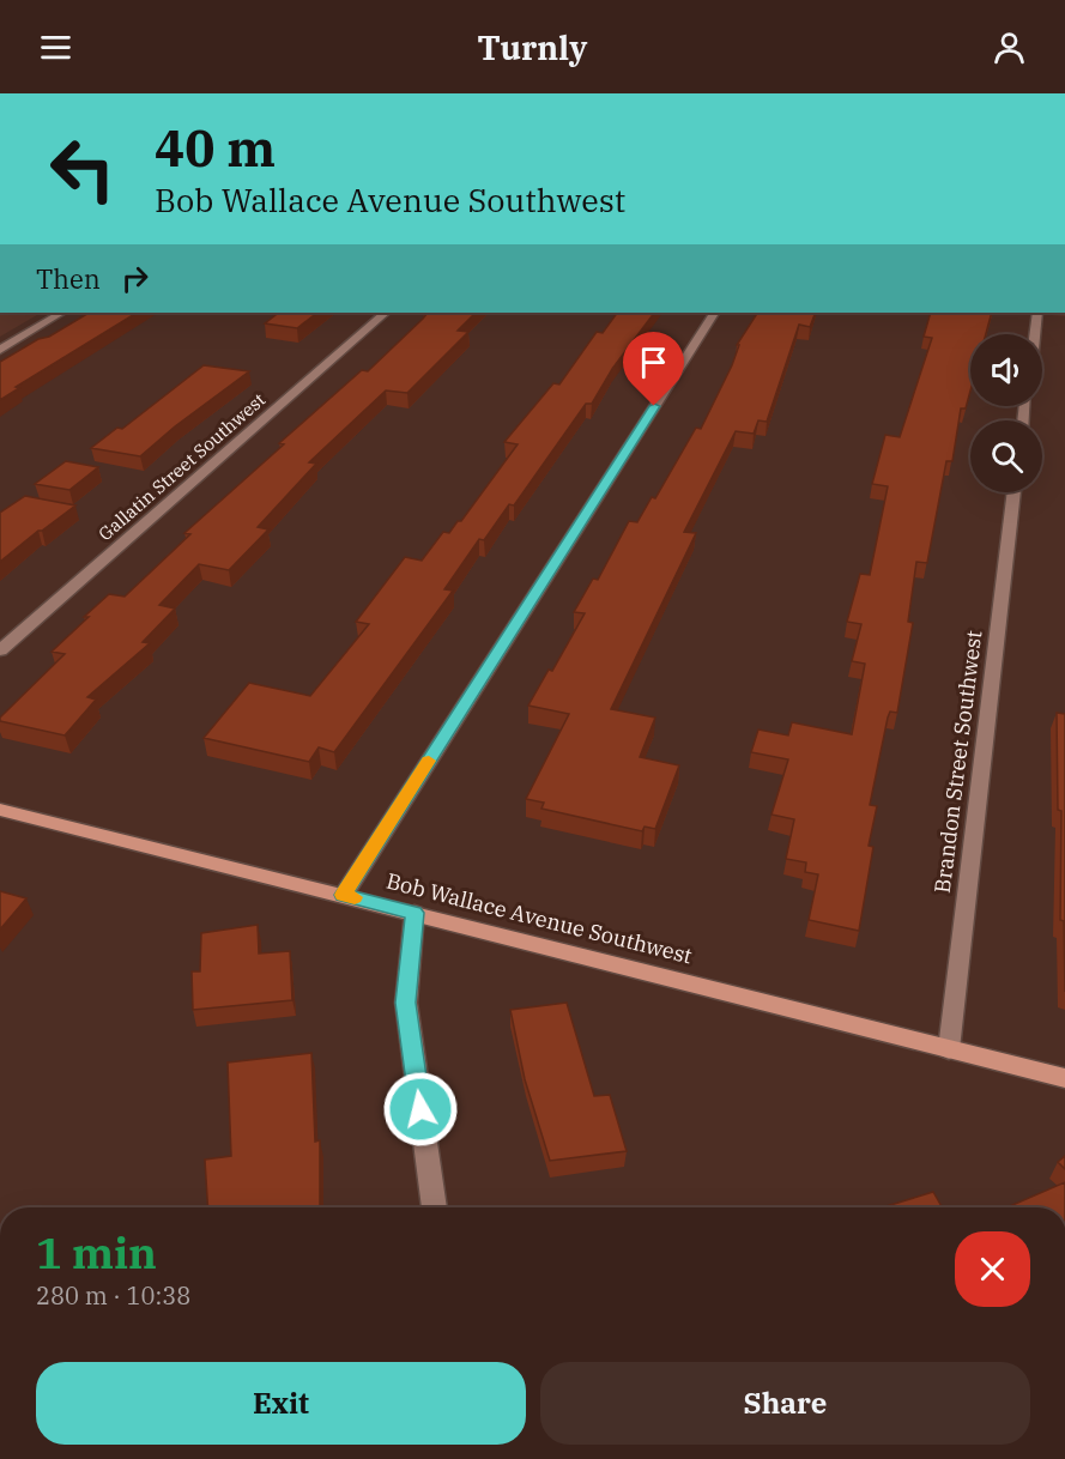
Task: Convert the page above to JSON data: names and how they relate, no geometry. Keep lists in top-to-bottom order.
{
  "streets": {
    "main road": ["Bob Wallace Avenue Southwest"],
    "street": ["Gallatin Street Southwest", "Brandon Street Southwest"]
  },
  "crossings": [
    ["Brandon Street Southwest", "Bob Wallace Avenue Southwest"]
  ],
  "page": {
    "header": "Turnly",
    "turn": ["40 m", "Bob Wallace Avenue Southwest"],
    "then": "Then",
    "heading": ["1 min", "280 m · 10:38"],
    "buttons": ["Exit", "Share"]
  }
}
